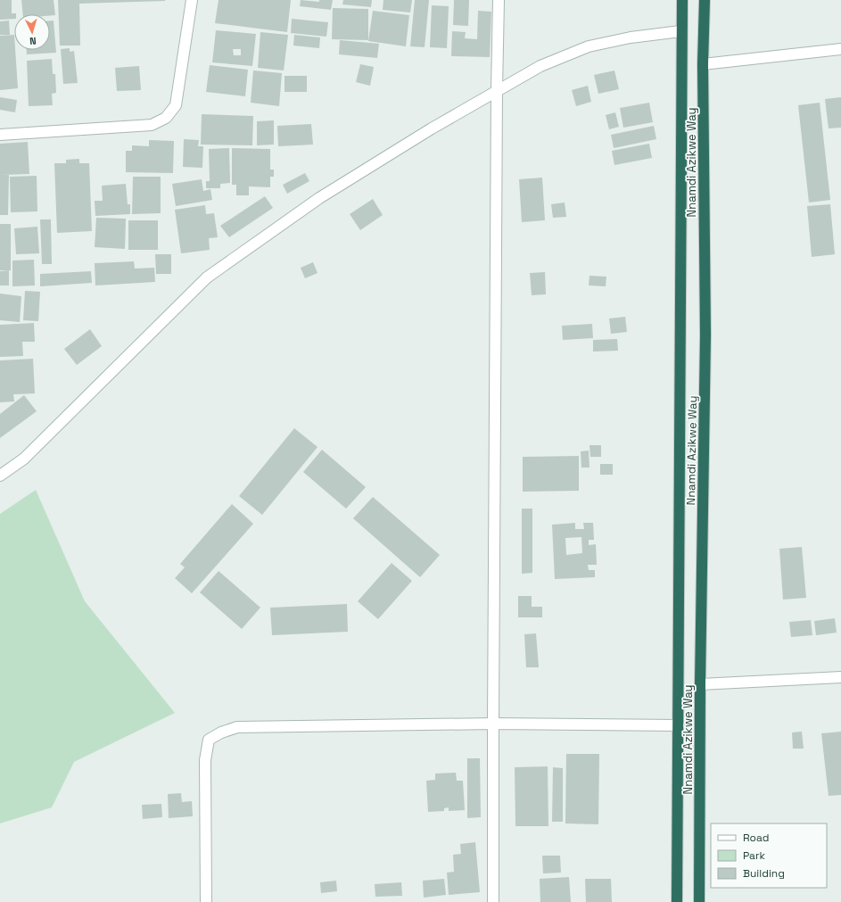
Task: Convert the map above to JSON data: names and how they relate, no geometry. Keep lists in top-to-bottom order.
{
  "streets": {
    "highway": ["Nnamdi Azikwe Way"]
  },
  "legend": ["Road", "Park", "Building"],
  "north": "bottom"
}
